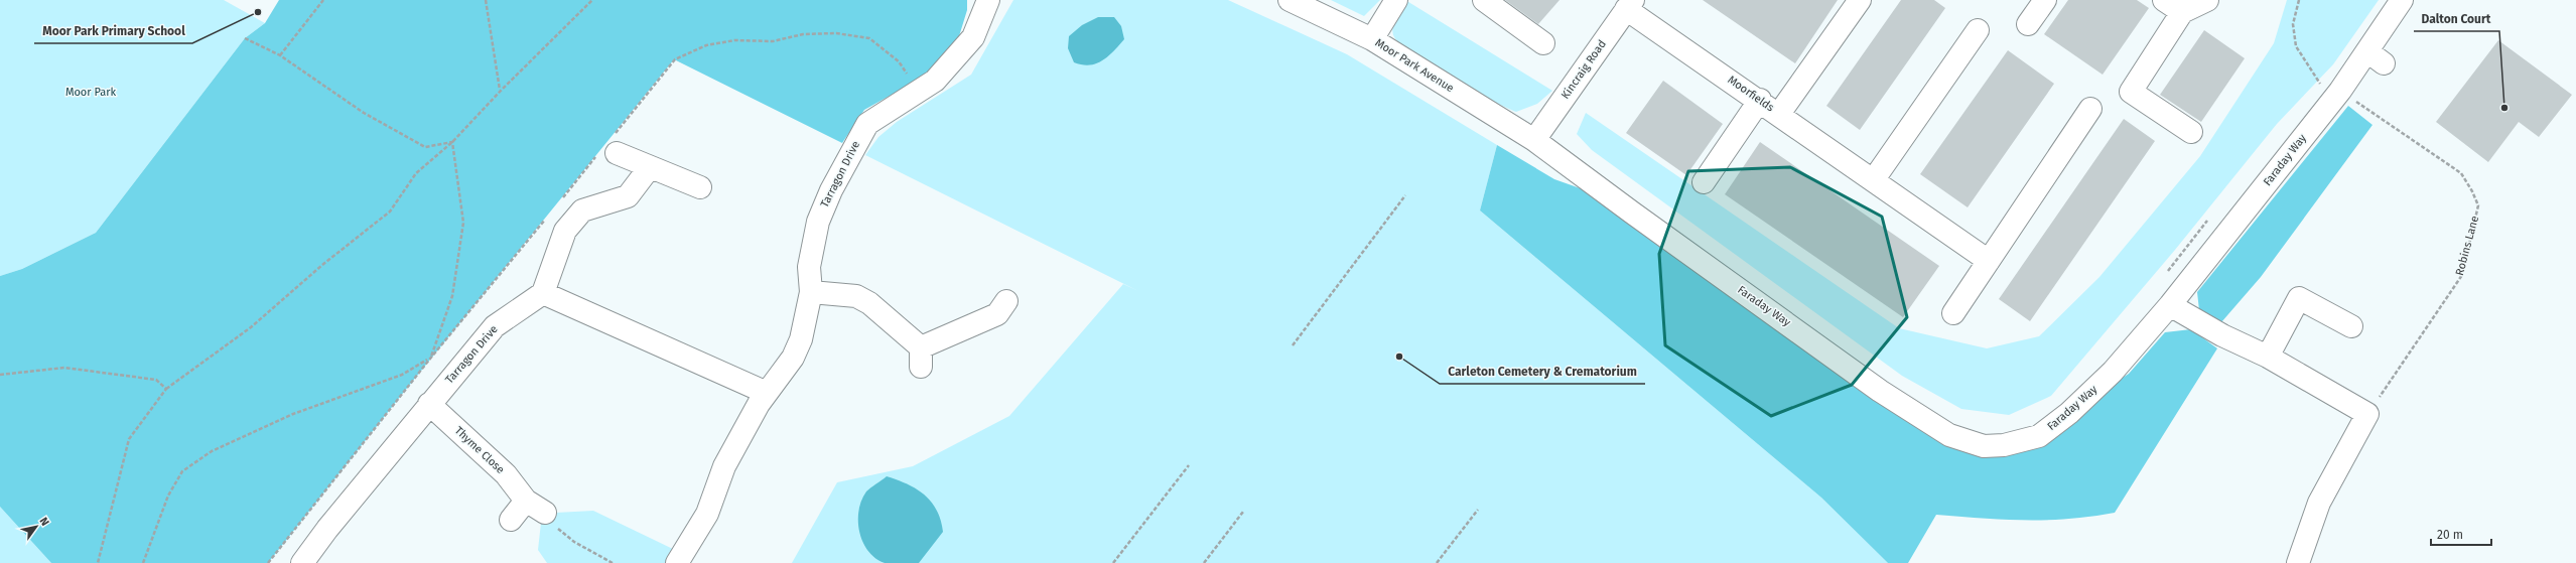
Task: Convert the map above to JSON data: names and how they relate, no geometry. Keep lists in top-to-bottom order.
{
  "streets": {
    "street": [
      "Moor Park Avenue",
      "Kincraig Road",
      "Moorfields",
      "Faraday Way",
      "Tarragon Drive",
      "Thyme Close"
    ],
    "path": ["Robins Lane"]
  },
  "crossings": [
    ["Moor Park Avenue", "Kincraig Road"],
    ["Moor Park Avenue", "Faraday Way"],
    ["Kincraig Road", "Moorfields"],
    ["Kincraig Road", "Faraday Way"],
    ["Faraday Way", "Robins Lane"],
    ["Tarragon Drive", "Thyme Close"]
  ],
  "parks": ["Moor Park"],
  "places": ["Moor Park Primary School", "Dalton Court", "Carleton Cemetery & Crematorium"],
  "scale_bar": "20 m",
  "north": "top right"
}
